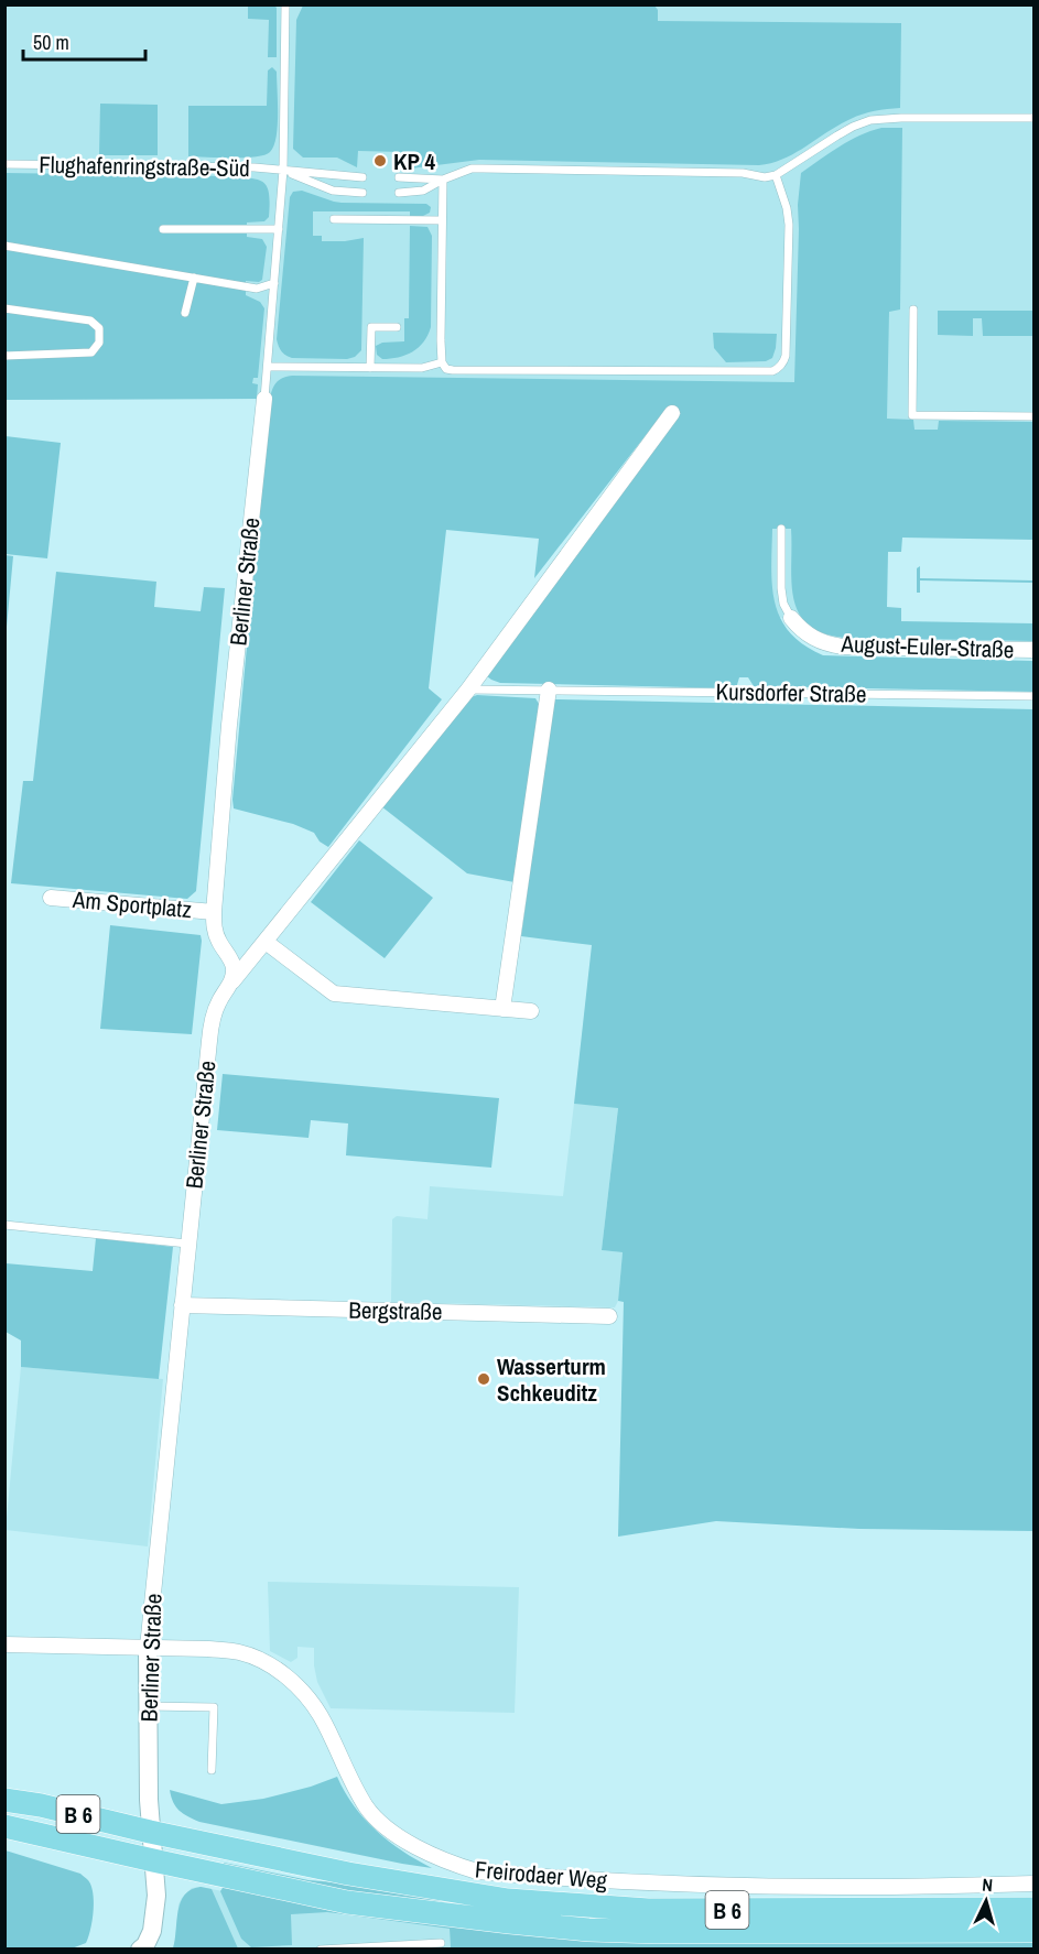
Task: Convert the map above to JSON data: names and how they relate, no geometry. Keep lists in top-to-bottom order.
{
  "streets": {
    "main road": ["B 6"],
    "street": [
      "Berliner Straße",
      "August-Euler-Straße",
      "Am Sportplatz",
      "Bergstraße",
      "Freirodaer Weg"
    ],
    "lane": ["Flughafenringstraße-Süd", "Kursdorfer Straße"]
  },
  "crossings": [
    ["Berliner Straße", "Am Sportplatz"],
    ["Berliner Straße", "Bergstraße"],
    ["Berliner Straße", "B 6"],
    ["Berliner Straße", "Freirodaer Weg"]
  ],
  "places": ["KP 4", "Wasserturm Schkeuditz"],
  "scale_bar": "50 m",
  "north": "top"
}
